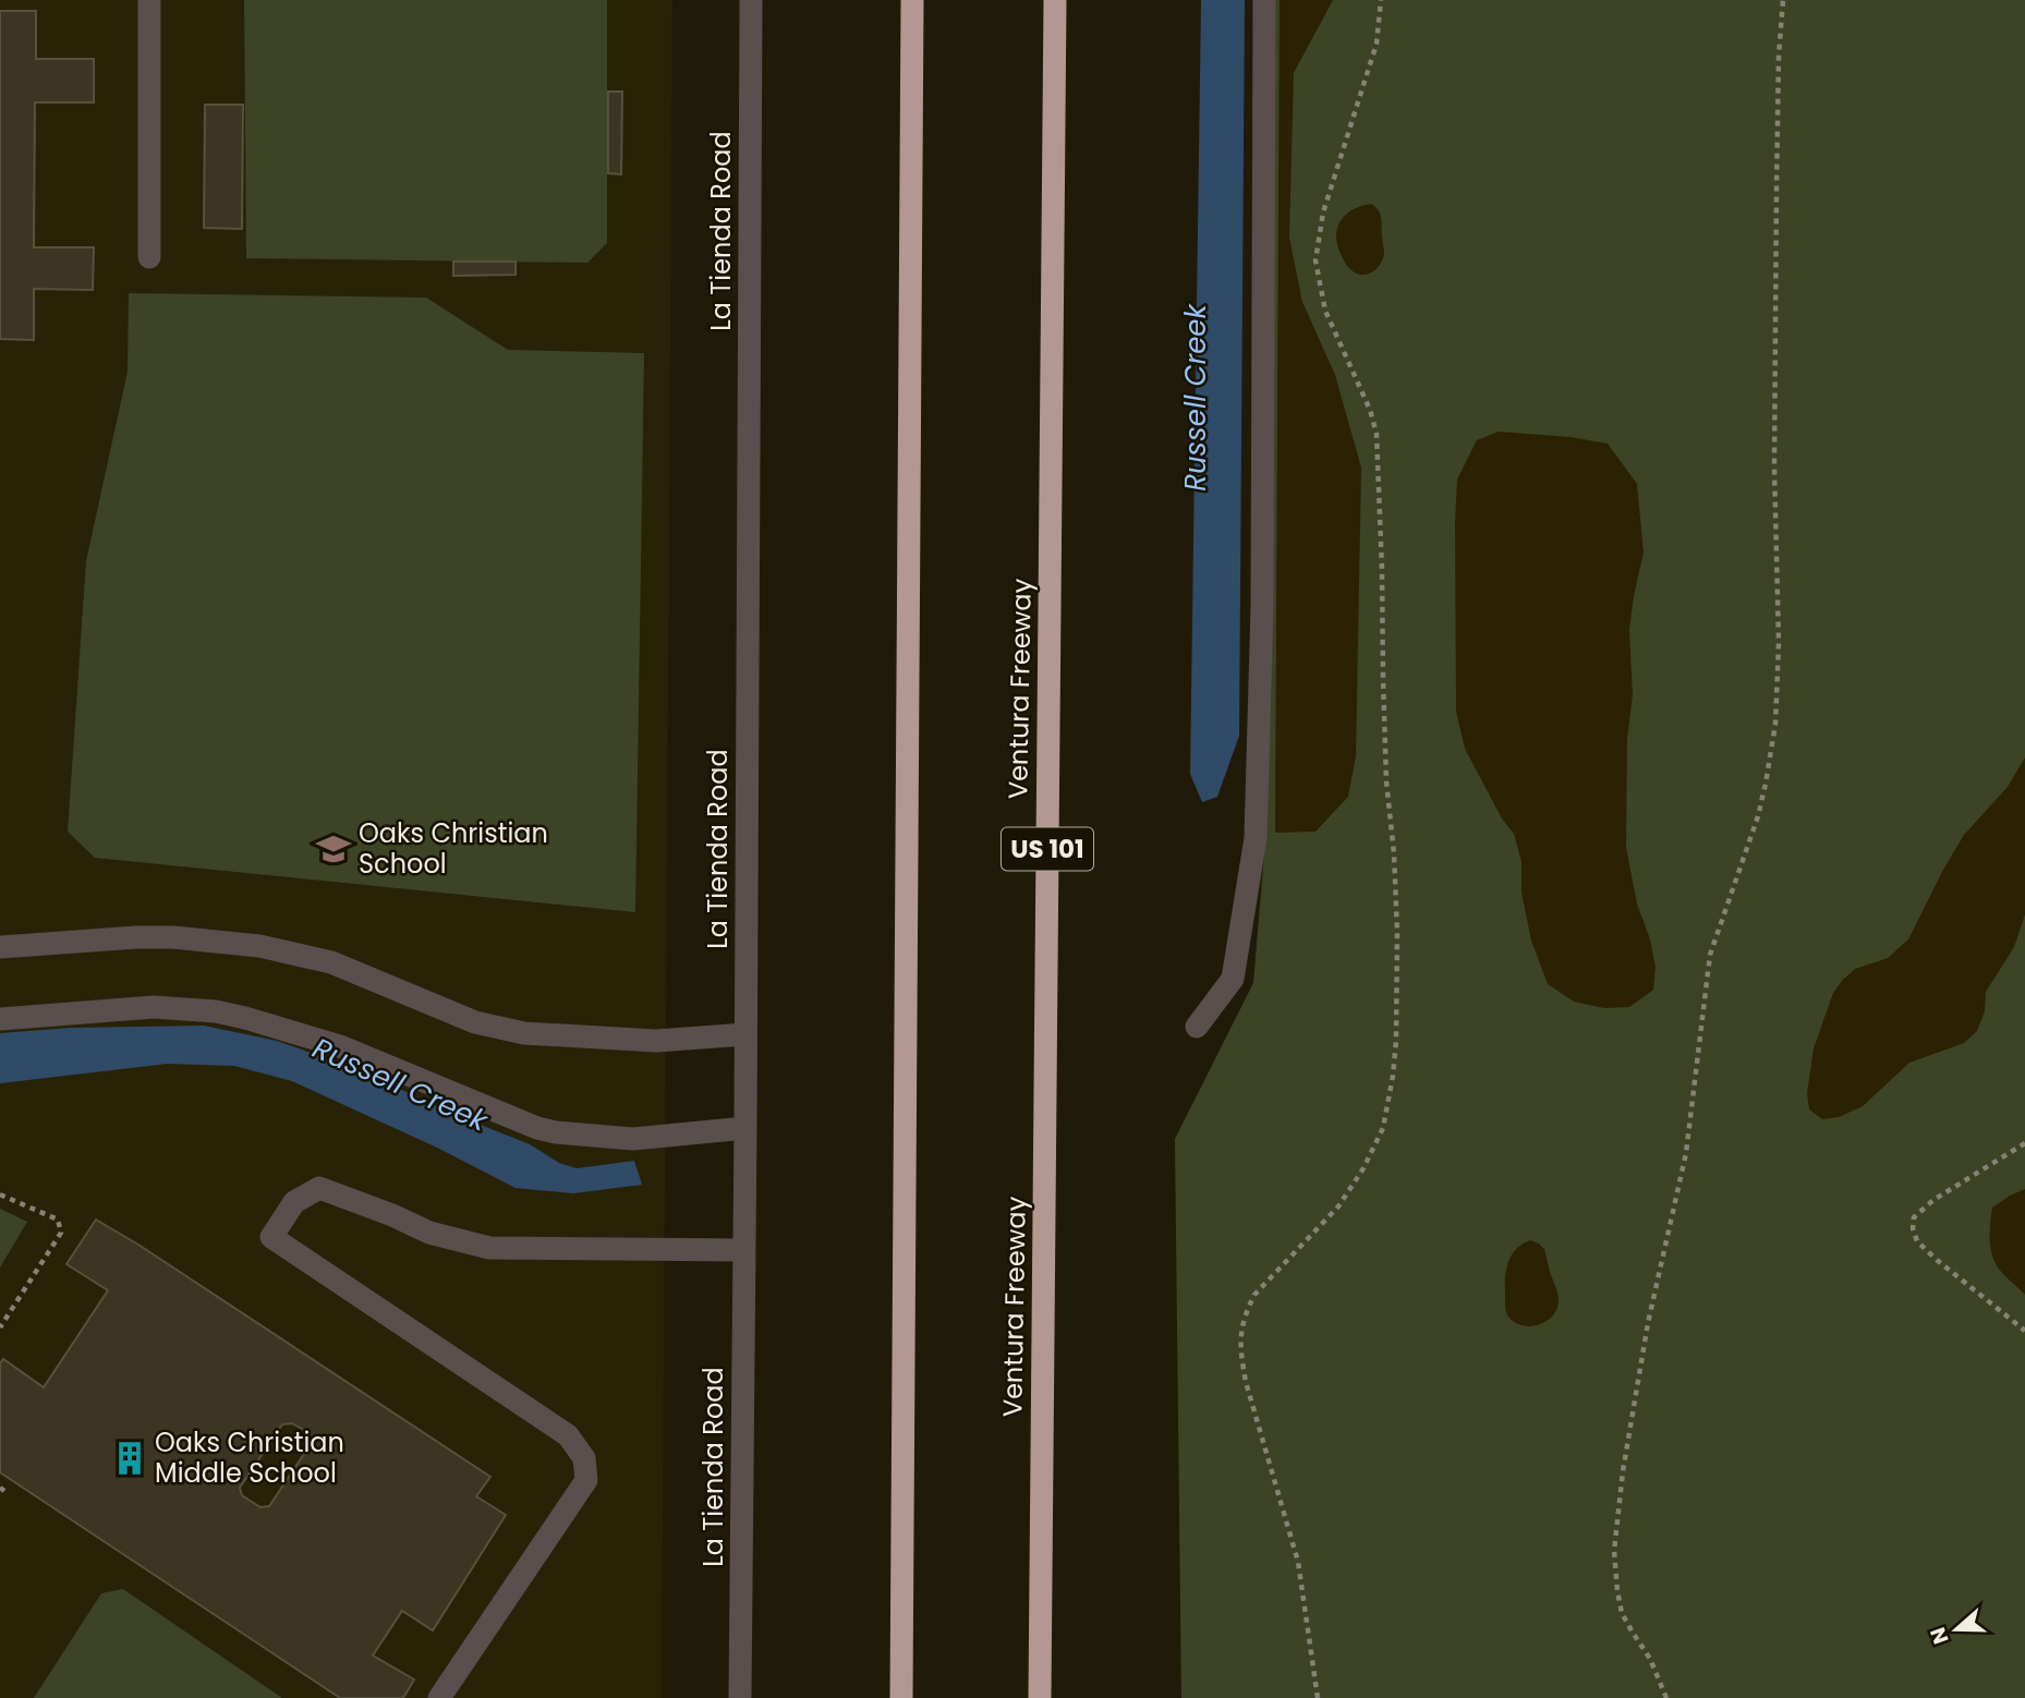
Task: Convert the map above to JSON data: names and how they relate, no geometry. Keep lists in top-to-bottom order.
{
  "streets": {
    "highway": ["Ventura Freeway", "US 101"],
    "street": ["La Tienda Road"]
  },
  "water": ["Russell Creek"],
  "places": {
    "school or university": ["Oaks Christian School"],
    "building": ["Oaks Christian Middle School"]
  },
  "north": "left"
}
